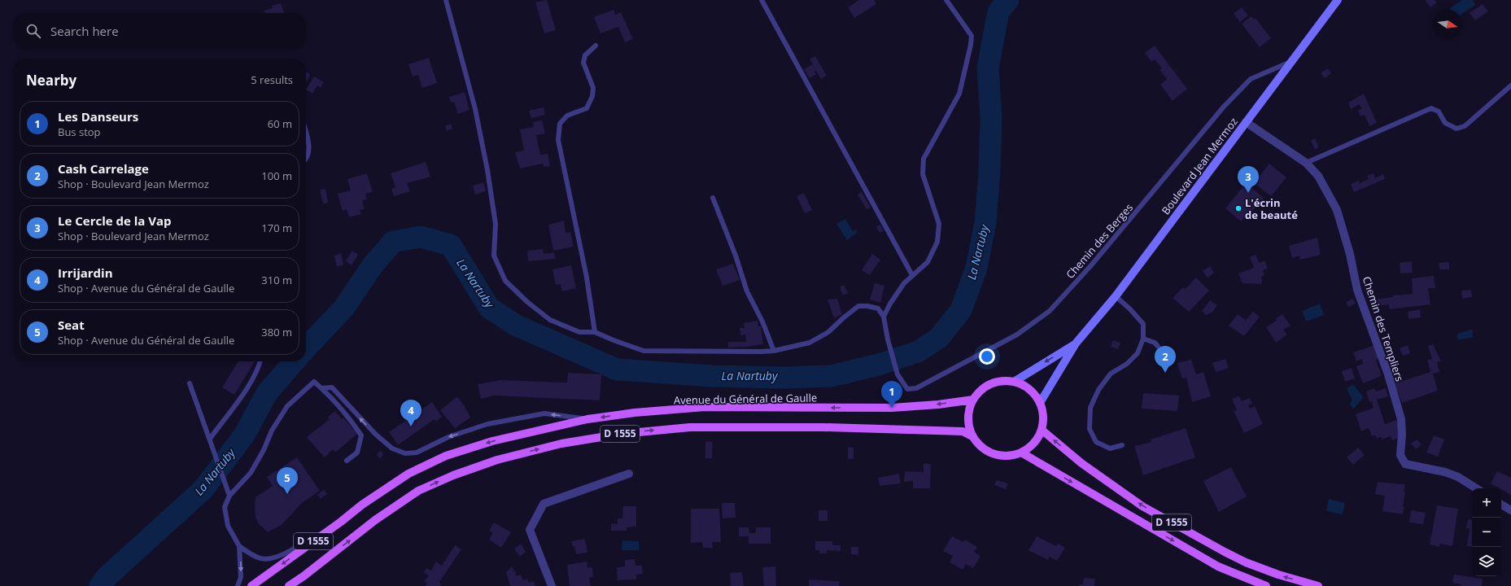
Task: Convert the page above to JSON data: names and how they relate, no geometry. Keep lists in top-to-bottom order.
{
  "streets": {
    "main road": ["Boulevard Jean Mermoz", "Avenue du Général de Gaulle", "D 1555"],
    "street": ["Chemin des Templiers"],
    "lane": ["Chemin des Berges"]
  },
  "crossings": [
    ["Boulevard Jean Mermoz", "Chemin des Berges"],
    ["Boulevard Jean Mermoz", "Chemin des Templiers"],
    ["Boulevard Jean Mermoz", "Avenue du Général de Gaulle"],
    ["Boulevard Jean Mermoz", "D 1555"],
    ["Avenue du Général de Gaulle", "D 1555"]
  ],
  "water": ["La Nartuby"],
  "places": ["L'écrin de beauté"],
  "north": "right",
  "page": {
    "search": "Search here",
    "heading": ["Nearby", "5 results"],
    "list": [
      {
        "mark": "1",
        "name": "Les Danseurs",
        "note": "Bus stop",
        "value": "60 m"
      },
      {
        "mark": "2",
        "name": "Cash Carrelage",
        "note": "Shop · Boulevard Jean Mermoz",
        "value": "100 m"
      },
      {
        "mark": "3",
        "name": "Le Cercle de la Vap",
        "note": "Shop · Boulevard Jean Mermoz",
        "value": "170 m"
      },
      {
        "mark": "4",
        "name": "Irrijardin",
        "note": "Shop · Avenue du Général de Gaulle",
        "value": "310 m"
      },
      {
        "mark": "5",
        "name": "Seat",
        "note": "Shop · Avenue du Général de Gaulle",
        "value": "380 m"
      }
    ],
    "pins": [
      "3",
      "2",
      "1",
      "4",
      "5"
    ],
    "map_buttons": ["+", "−"]
  }
}
